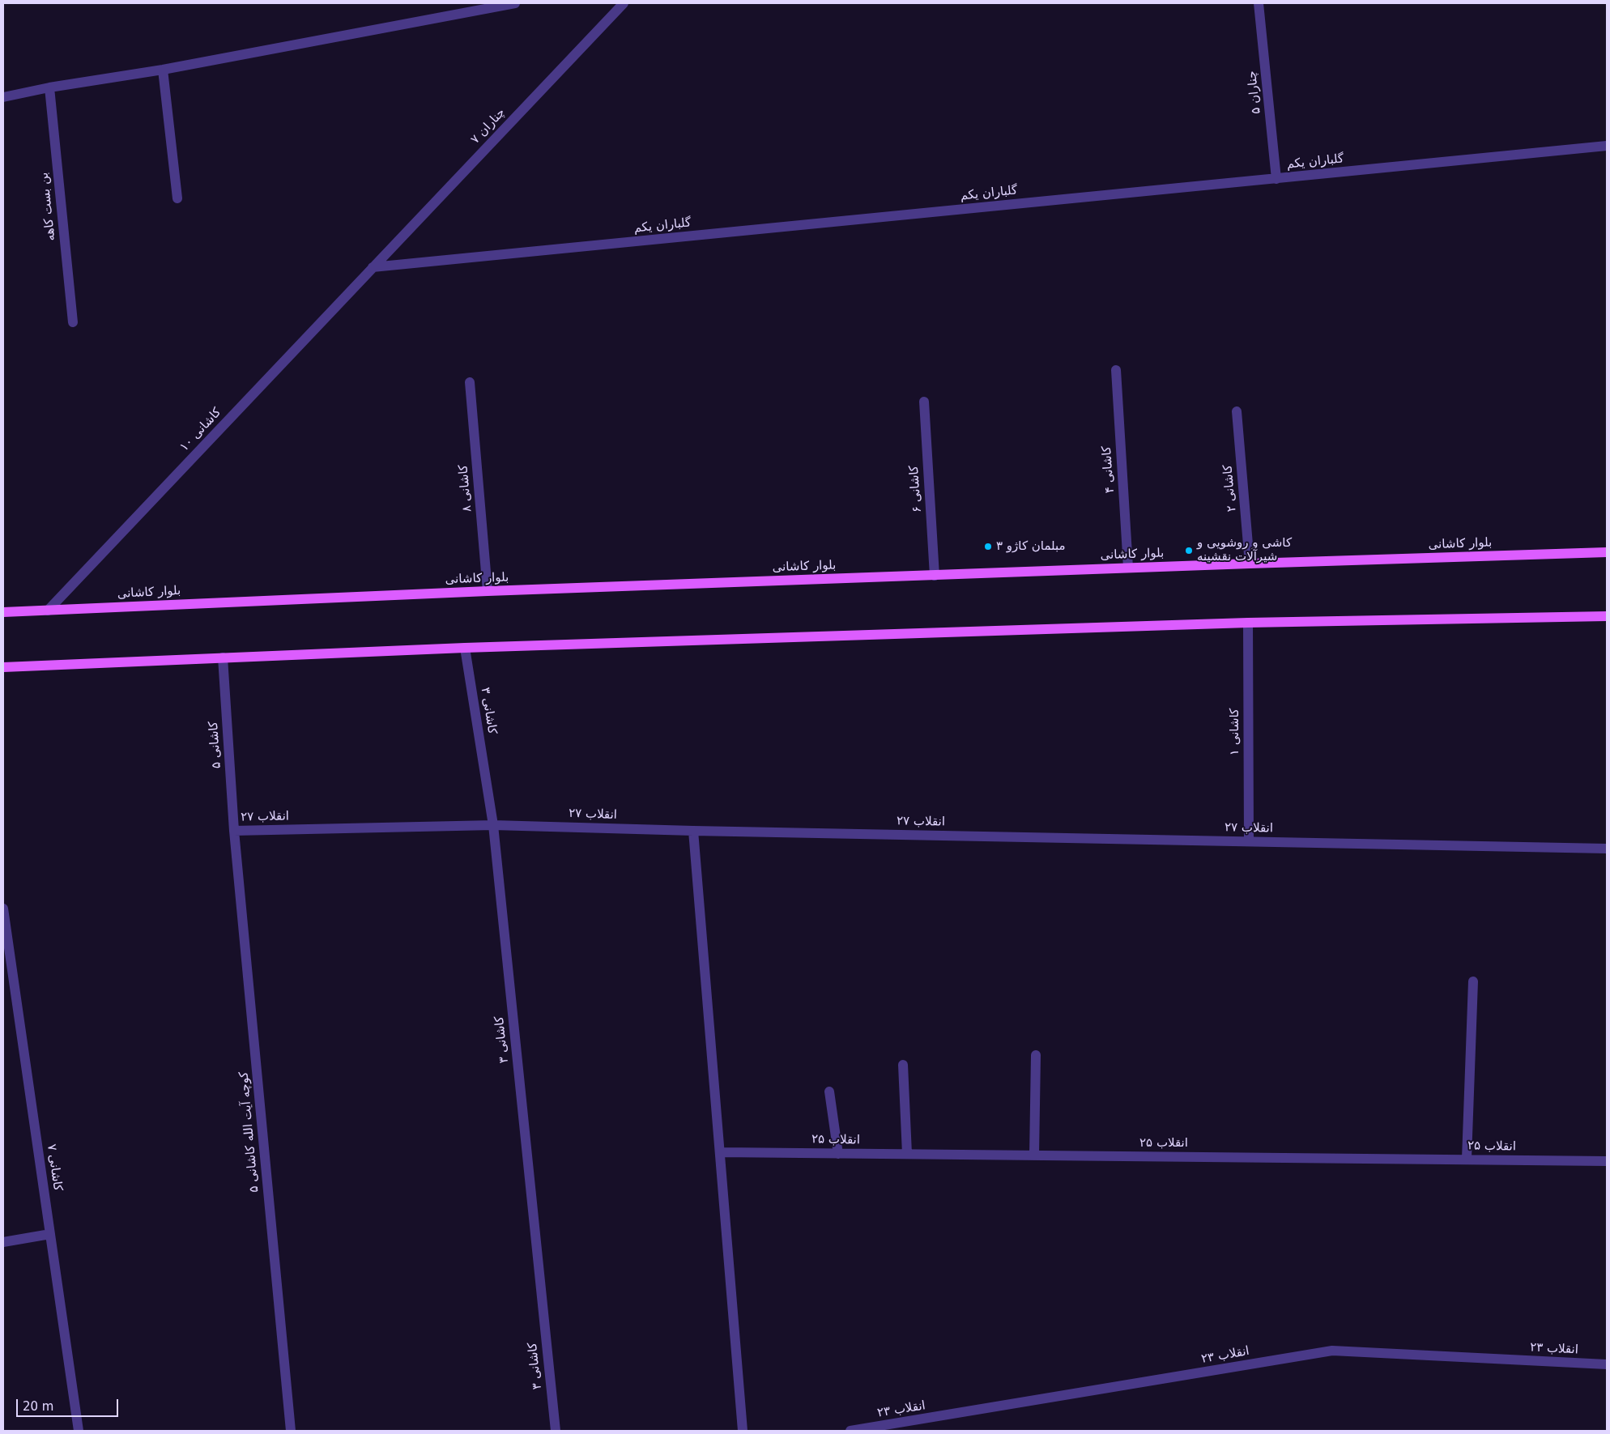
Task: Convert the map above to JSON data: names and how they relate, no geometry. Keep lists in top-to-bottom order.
{
  "streets": {
    "main road": ["بلوار کاشانی"],
    "street": [
      "۵ چناران",
      "چناران ۷",
      "گلباران یکم",
      "بن بست کاهه",
      "۱۰ کاشانی",
      "۴ کاشانی",
      "۸ کاشانی",
      "۲ کاشانی",
      "۶ کاشانی",
      "۳ کاشانی",
      "۱ کاشانی",
      "۵ کاشانی",
      "انقلاب ۲۷",
      "کوچه آیت الله کاشانی ۵",
      "انقلاب ۲۵",
      "۷ کاشانی",
      "انقلاب ۲۳"
    ]
  },
  "crossings": [
    ["۵ چناران", "گلباران یکم"],
    ["چناران ۷", "گلباران یکم"],
    ["چناران ۷", "۱۰ کاشانی"],
    ["گلباران یکم", "۱۰ کاشانی"],
    ["۱۰ کاشانی", "بلوار کاشانی"],
    ["۴ کاشانی", "بلوار کاشانی"],
    ["۸ کاشانی", "بلوار کاشانی"],
    ["۲ کاشانی", "بلوار کاشانی"],
    ["۶ کاشانی", "بلوار کاشانی"],
    ["۳ کاشانی", "انقلاب ۲۷"],
    ["۱ کاشانی", "انقلاب ۲۷"],
    ["۵ کاشانی", "انقلاب ۲۷"],
    ["۵ کاشانی", "کوچه آیت الله کاشانی ۵"],
    ["انقلاب ۲۷", "کوچه آیت الله کاشانی ۵"]
  ],
  "places": ["مبلمان کاژو ۳", "کاشی و روشویی و شیرآلات نقشینه"],
  "scale_bar": "20 m"
}
